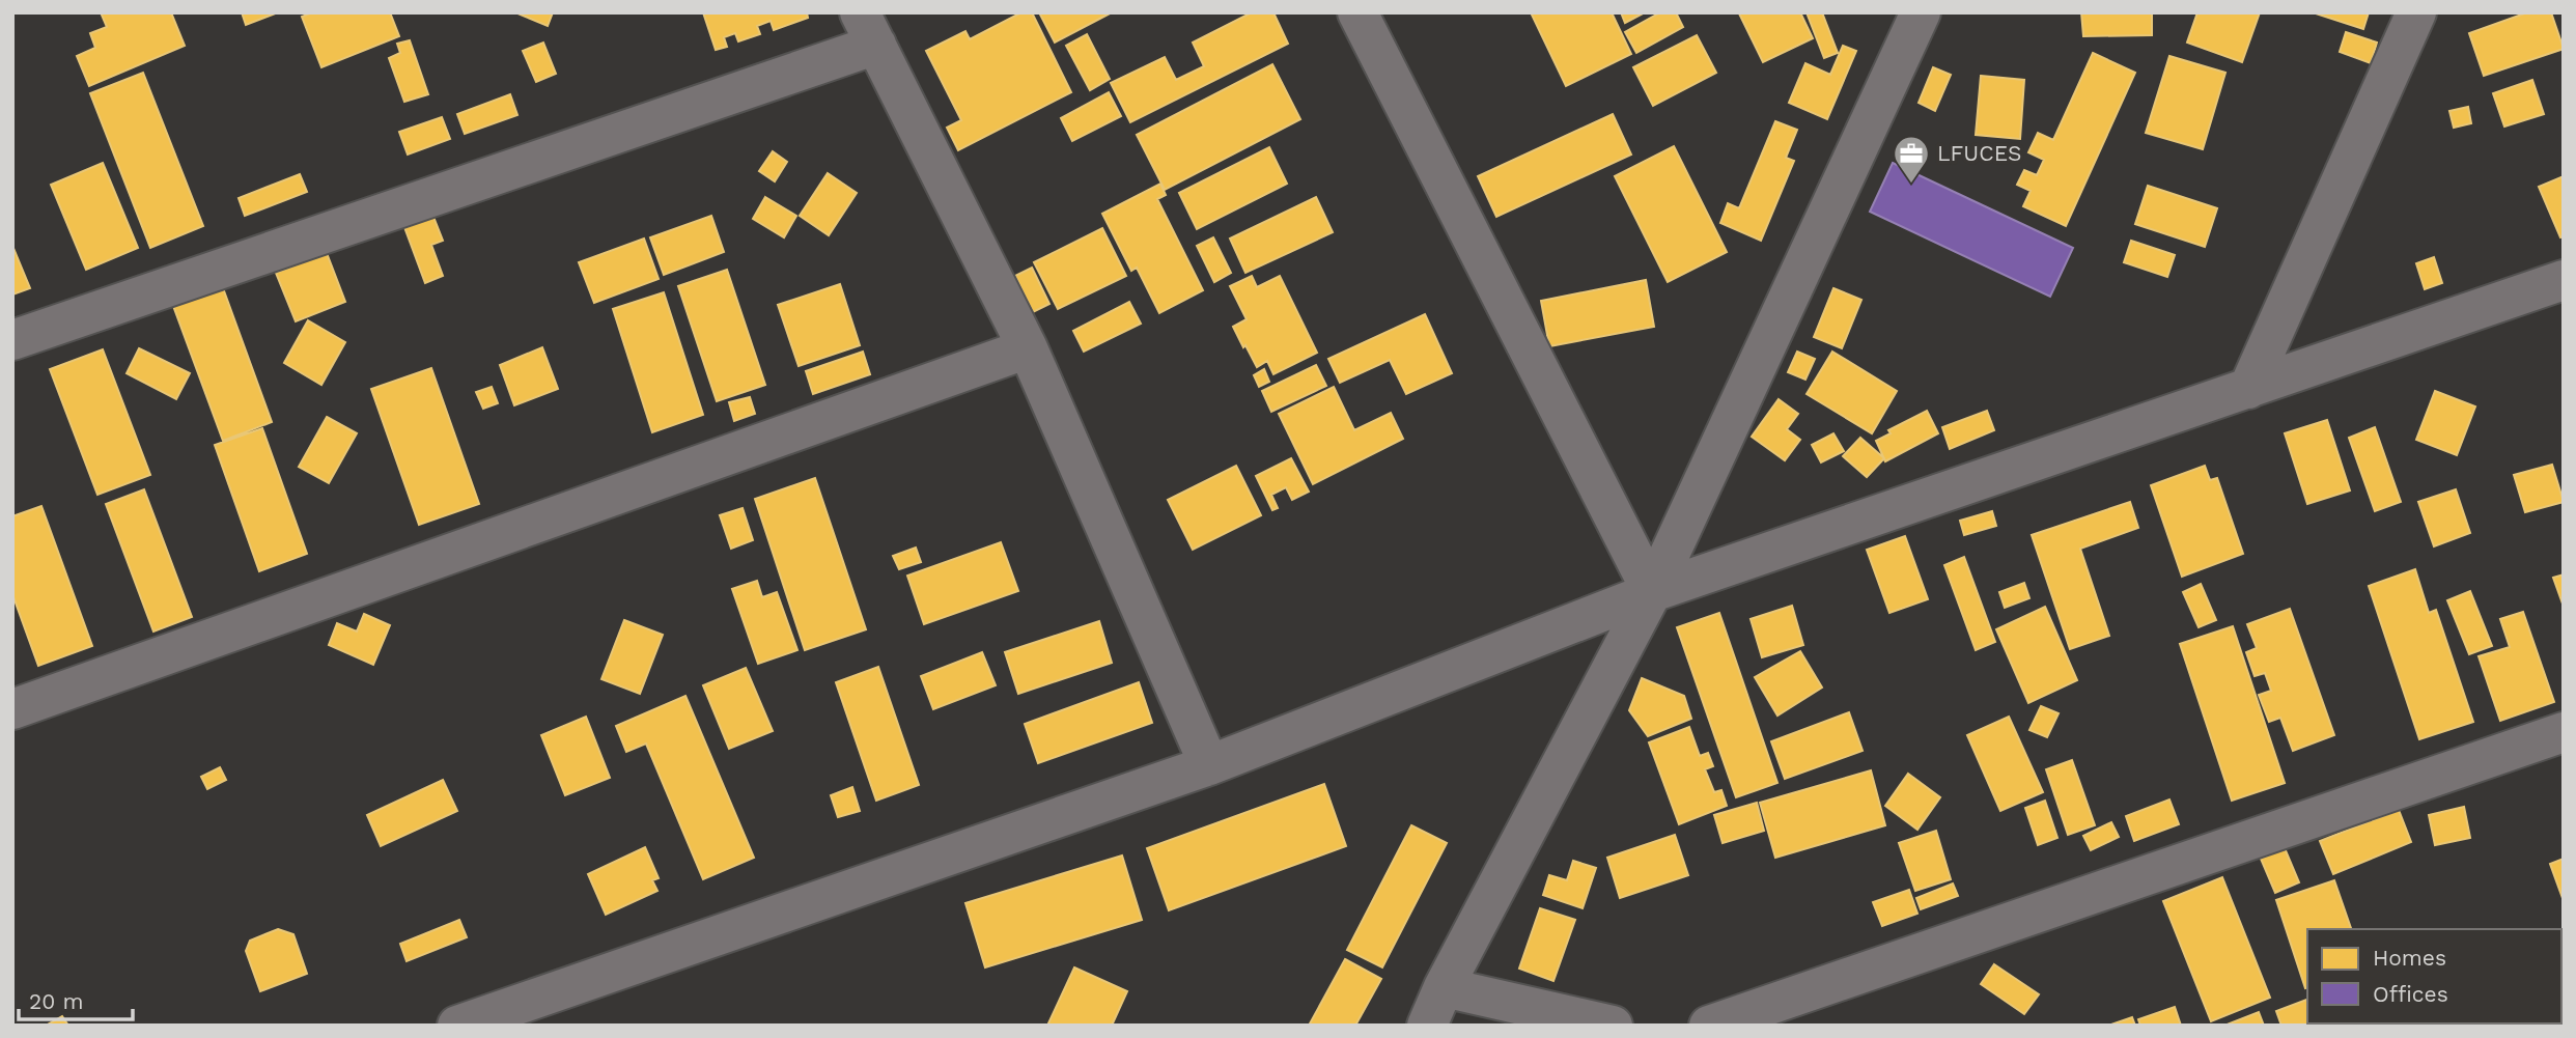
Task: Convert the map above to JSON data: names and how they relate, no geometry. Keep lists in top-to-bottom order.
{
  "places": {
    "office": ["LFUCES"]
  },
  "legend": ["Homes", "Offices"],
  "scale_bar": "20 m"
}
